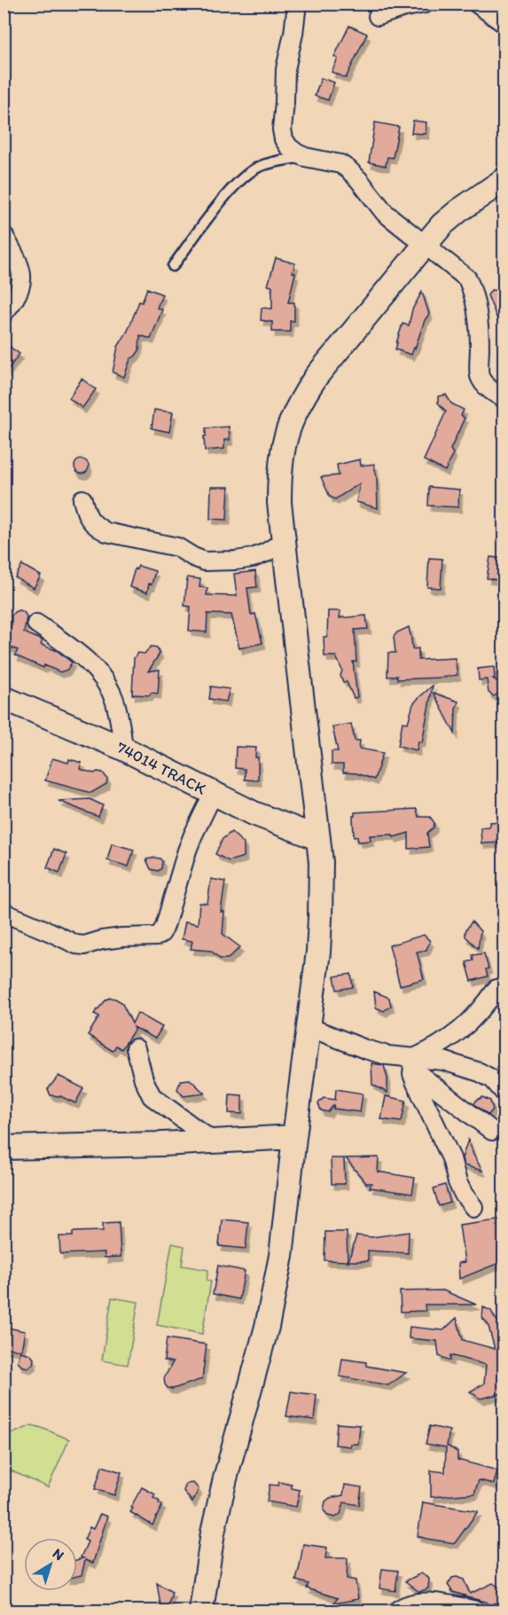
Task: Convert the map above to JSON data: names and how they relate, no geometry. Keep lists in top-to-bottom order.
{
  "streets": {
    "street": ["74014 TRACK"]
  },
  "north": "top right"
}
